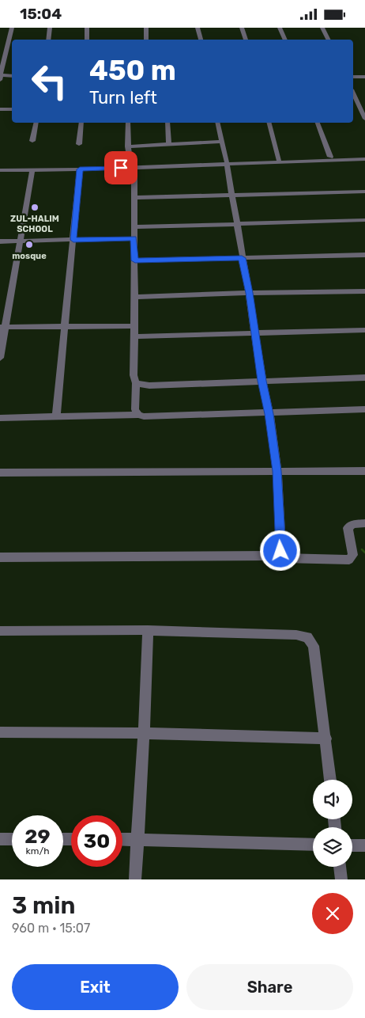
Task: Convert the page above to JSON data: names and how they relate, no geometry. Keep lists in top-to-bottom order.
{
  "places": ["ZUL-HALIM SCHOOL", "mosque"],
  "page": {
    "status": "15:04",
    "turn": ["450 m", "Turn left"],
    "speed": "29 km/h",
    "limit": "30",
    "heading": ["3 min", "960 m · 15:07"],
    "buttons": ["Exit", "Share"]
  }
}
